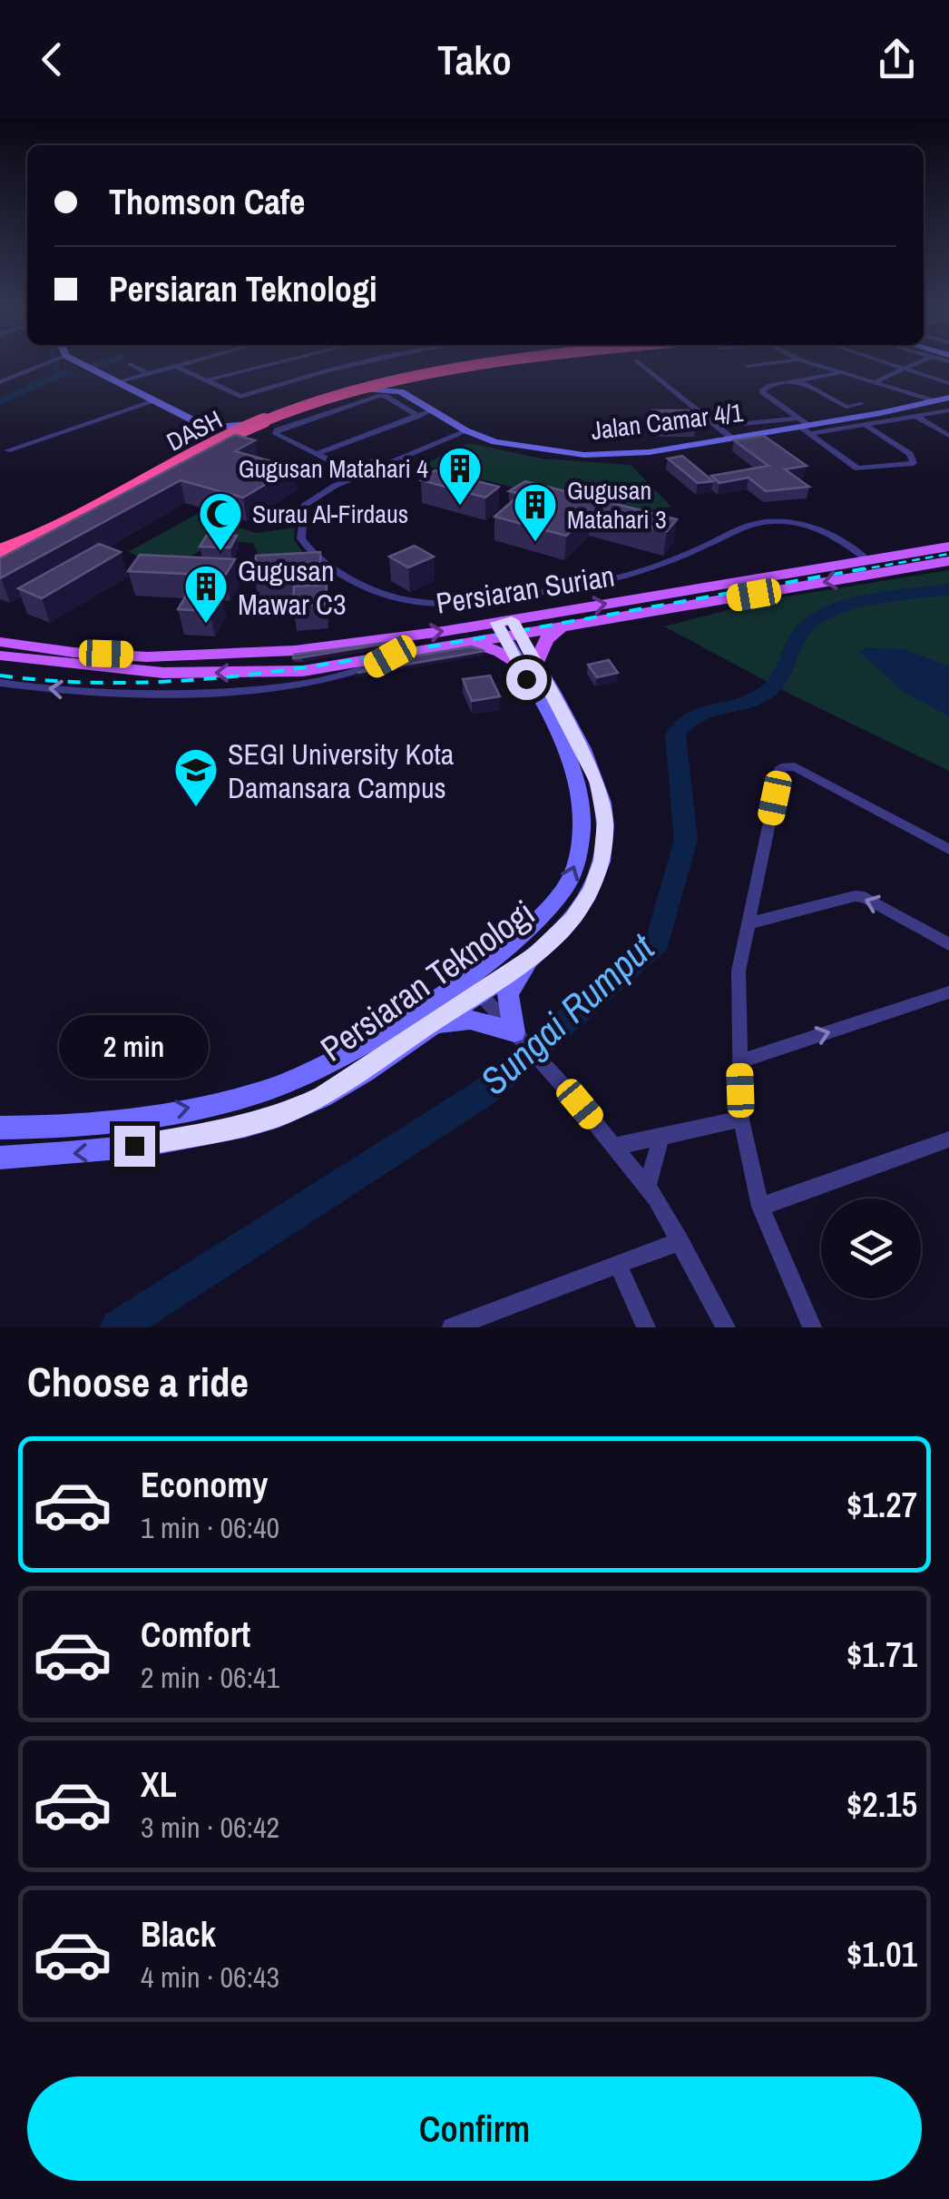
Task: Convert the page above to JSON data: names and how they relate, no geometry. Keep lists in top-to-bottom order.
{
  "streets": {
    "highway": ["DASH"],
    "main road": ["Persiaran Surian"],
    "street": ["Jalan Camar 4/1", "Persiaran Teknologi"]
  },
  "crossings": [
    ["Persiaran Surian", "Persiaran Teknologi"]
  ],
  "water": ["Sungai Rumput"],
  "places": {
    "building": ["Gugusan Matahari 4", "Gugusan Matahari 3", "Gugusan Mawar C3"],
    "mosque": ["Surau Al-Firdaus"],
    "school or university": ["SEGI University Kota Damansara Campus"]
  },
  "page": {
    "header": "Tako",
    "banner": ["Thomson Cafe", "Persiaran Teknologi"],
    "bubble": "2 min",
    "heading": "Choose a ride",
    "list": [
      {
        "name": "Economy",
        "note": "1 min · 06:40",
        "value": "$1.27"
      },
      {
        "name": "Comfort",
        "note": "2 min · 06:41",
        "value": "$1.71"
      },
      {
        "name": "XL",
        "note": "3 min · 06:42",
        "value": "$2.15"
      },
      {
        "name": "Black",
        "note": "4 min · 06:43",
        "value": "$1.01"
      }
    ],
    "buttons": "Confirm"
  }
}
